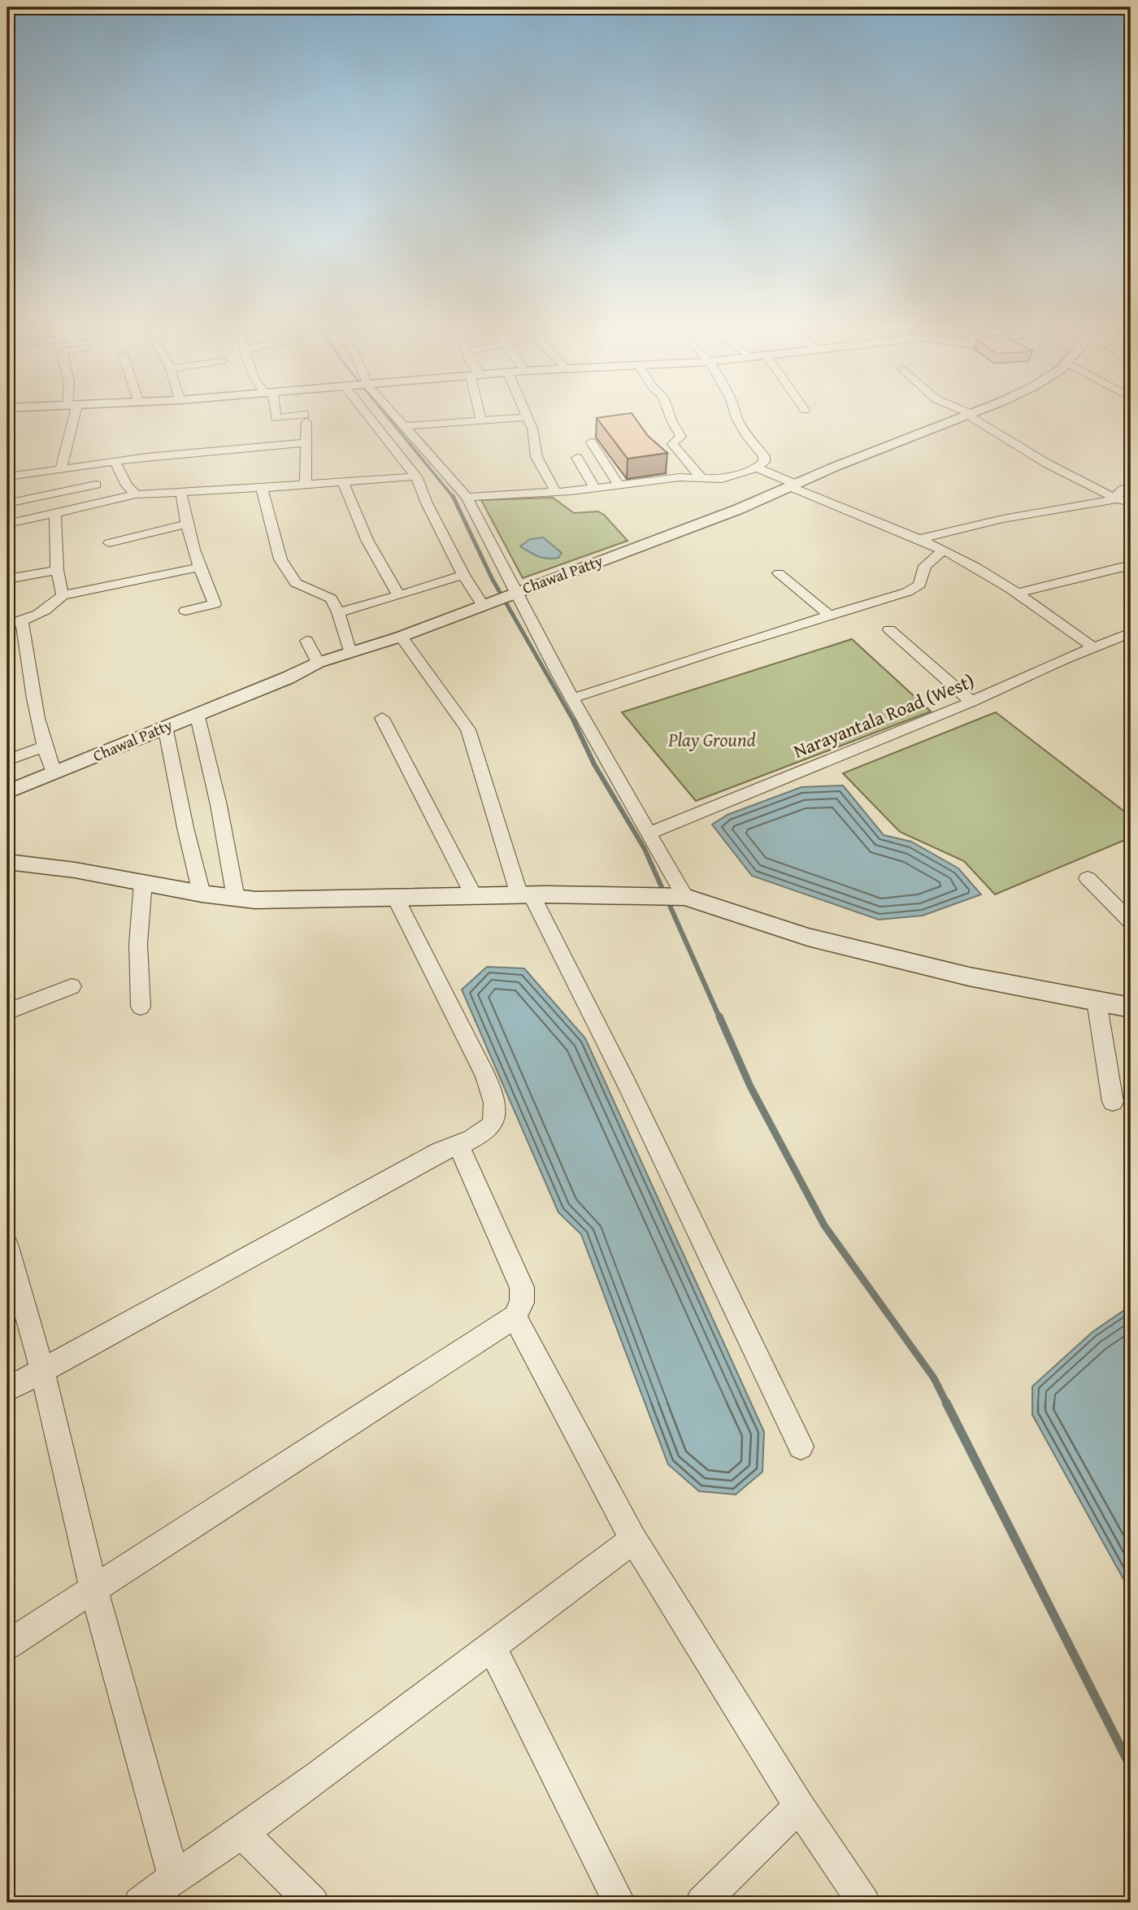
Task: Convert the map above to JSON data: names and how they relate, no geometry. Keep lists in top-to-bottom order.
{
  "streets": {
    "street": ["Chawal Patty", "Narayantala Road (West)"]
  },
  "parks": ["Play Ground"]
}
